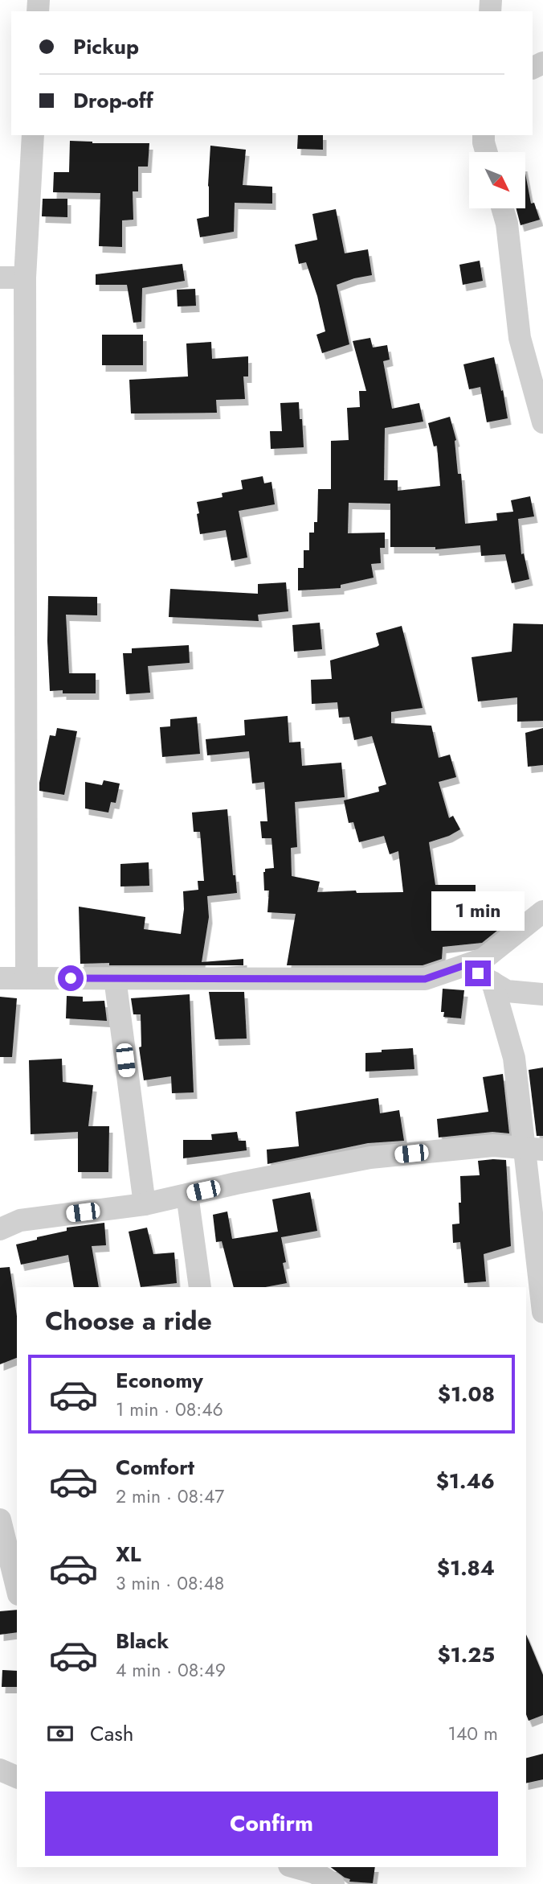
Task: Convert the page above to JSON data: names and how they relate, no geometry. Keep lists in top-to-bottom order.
{
  "north": "bottom right",
  "page": {
    "banner": ["Pickup", "Drop-off"],
    "bubble": "1 min",
    "heading": "Choose a ride",
    "list": [
      {
        "name": "Economy",
        "note": "1 min · 08:46",
        "value": "$1.08"
      },
      {
        "name": "Comfort",
        "note": "2 min · 08:47",
        "value": "$1.46"
      },
      {
        "name": "XL",
        "note": "3 min · 08:48",
        "value": "$1.84"
      },
      {
        "name": "Black",
        "note": "4 min · 08:49",
        "value": "$1.25"
      }
    ],
    "pay": ["Cash", "140 m"],
    "buttons": "Confirm"
  }
}
